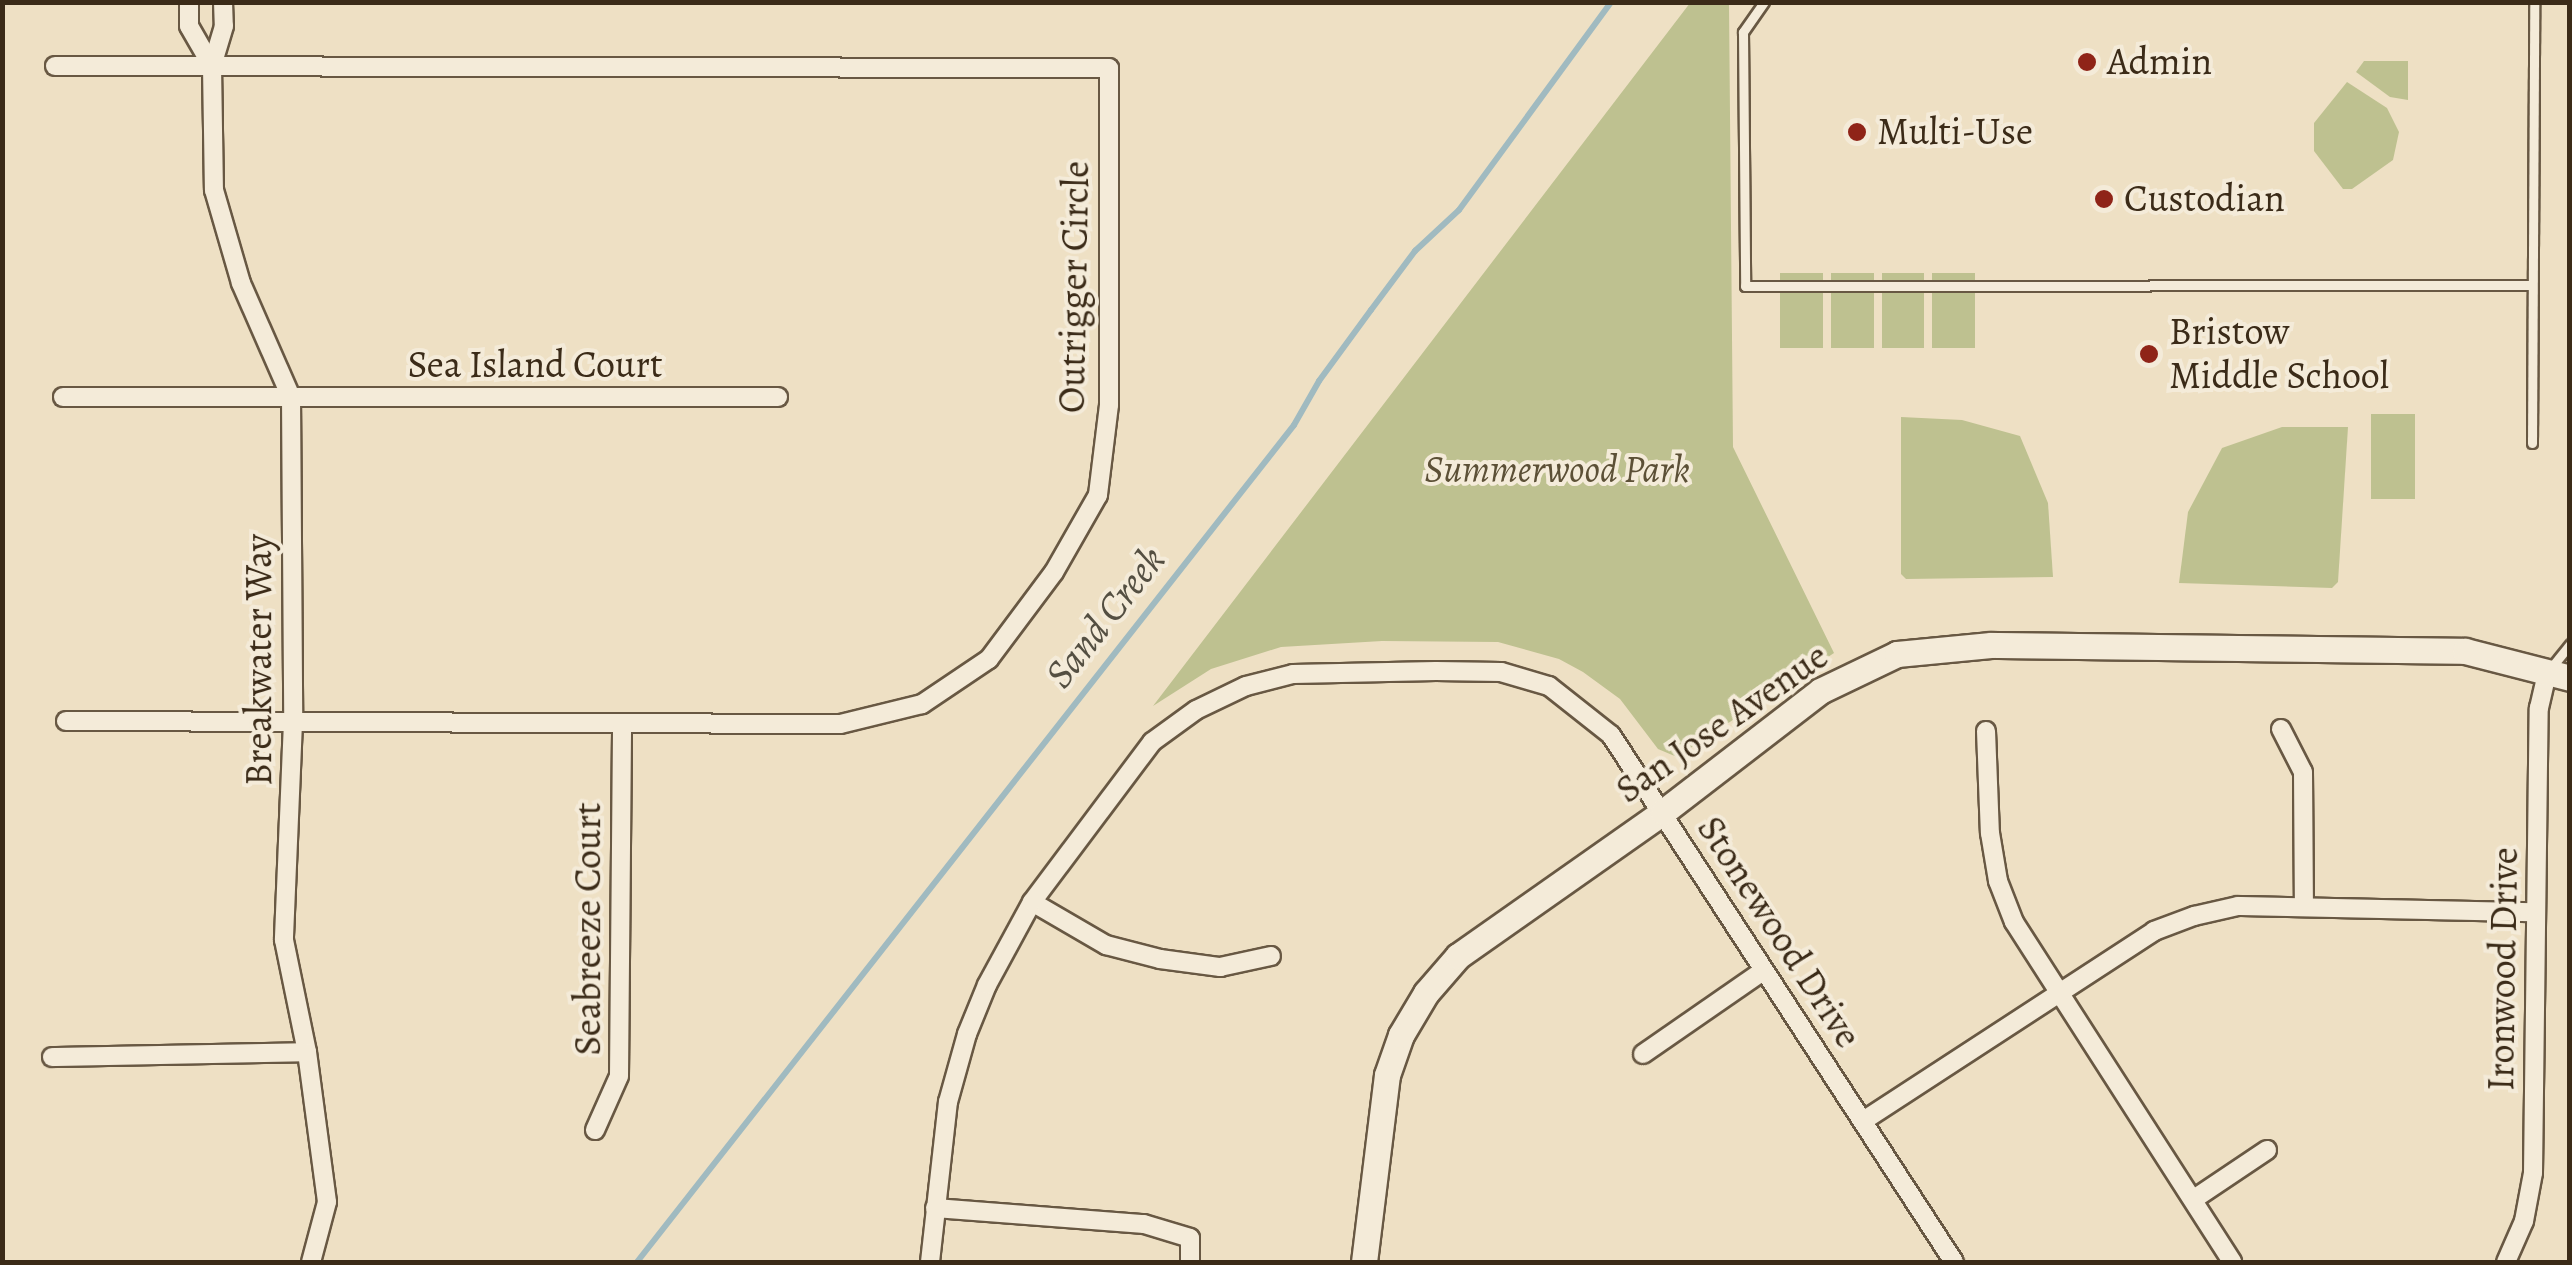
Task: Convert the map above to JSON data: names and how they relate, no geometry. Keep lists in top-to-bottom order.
{
  "streets": {
    "street": [
      "Outrigger Circle",
      "Sea Island Court",
      "Breakwater Way",
      "San Jose Avenue",
      "Seabreeze Court",
      "Stonewood Drive",
      "Ironwood Drive"
    ]
  },
  "crossings": [
    ["Outrigger Circle", "Breakwater Way"],
    ["Outrigger Circle", "Seabreeze Court"],
    ["Sea Island Court", "Breakwater Way"],
    ["San Jose Avenue", "Stonewood Drive"],
    ["San Jose Avenue", "Ironwood Drive"]
  ],
  "water": ["Sand Creek"],
  "parks": ["Summerwood Park"],
  "places": [
    "Admin",
    "Multi-Use",
    "Custodian",
    "Bristow Middle School"
  ]
}
